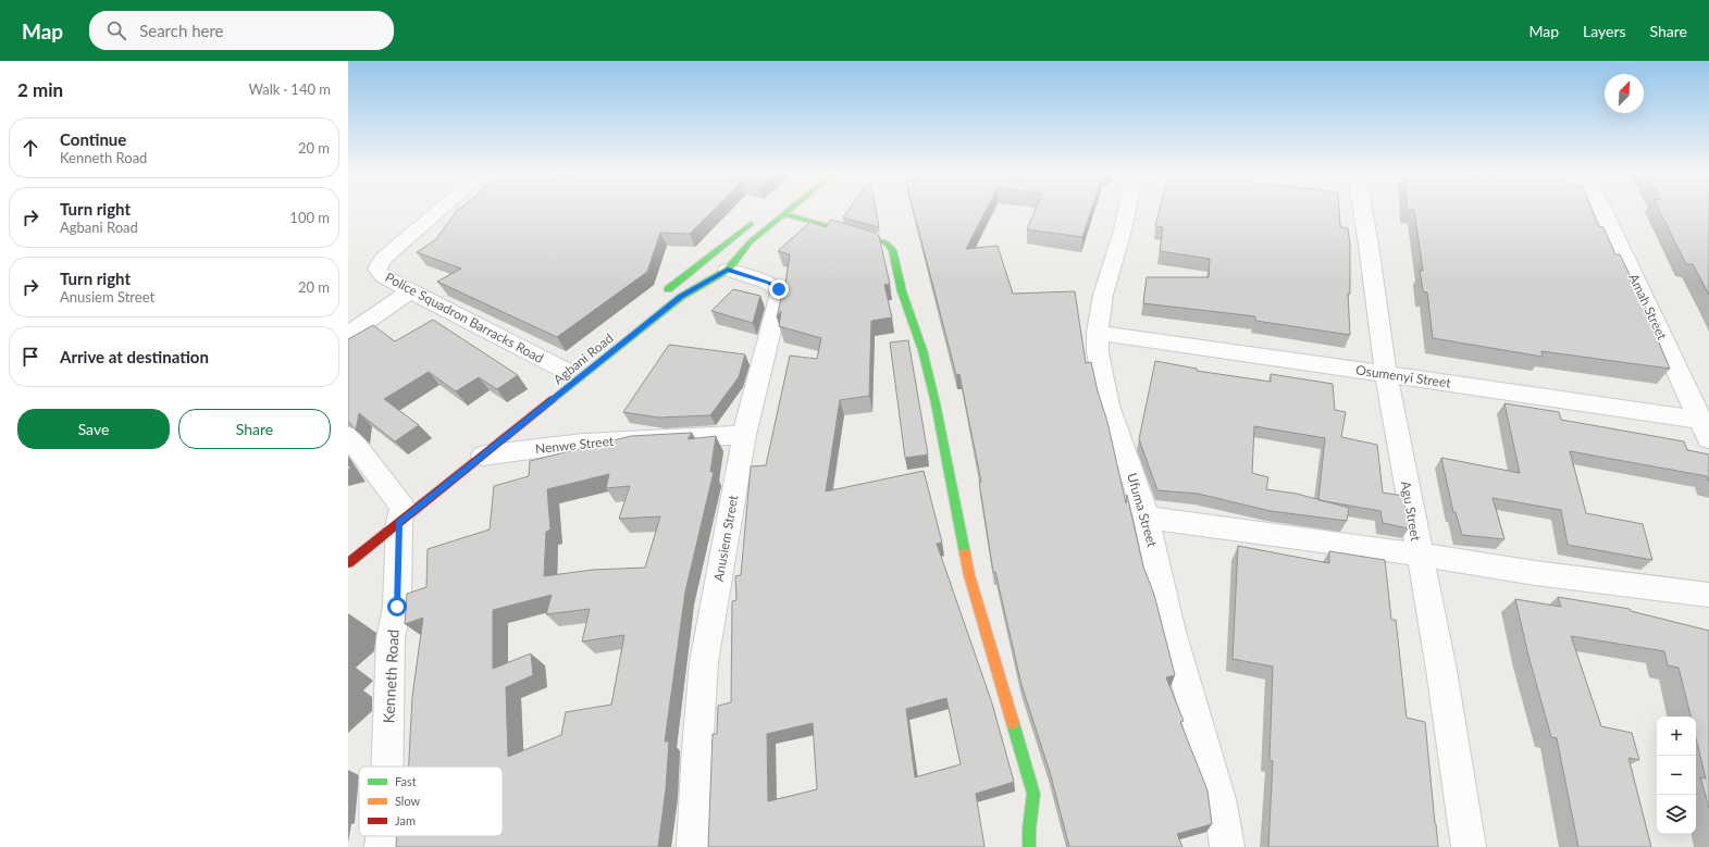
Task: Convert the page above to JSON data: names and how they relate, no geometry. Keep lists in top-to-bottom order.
{
  "streets": {
    "main road": ["Agbani Road"],
    "street": [
      "Amah Street",
      "Police Squadron Barracks Road",
      "Osumenyi Street",
      "Nenwe Street",
      "Ufuma Street",
      "Agu Street",
      "Anusiem Street",
      "Kenneth Road"
    ]
  },
  "crossings": [
    ["Amah Street", "Osumenyi Street"],
    ["Agbani Road", "Nenwe Street"],
    ["Agbani Road", "Anusiem Street"],
    ["Agbani Road", "Kenneth Road"],
    ["Osumenyi Street", "Ufuma Street"],
    ["Osumenyi Street", "Agu Street"],
    ["Nenwe Street", "Anusiem Street"]
  ],
  "legend": ["Fast", "Slow", "Jam"],
  "north": "top right",
  "page": {
    "header": "Map",
    "search": "Search here",
    "nav": ["Map", "Layers", "Share"],
    "heading": ["2 min", "Walk · 140 m"],
    "list": [
      ["Continue", "Kenneth Road", "20 m"],
      ["Turn right", "Agbani Road", "100 m"],
      ["Turn right", "Anusiem Street", "20 m"],
      "Arrive at destination"
    ],
    "buttons": ["Save", "Share"],
    "map_buttons": ["+", "−"]
  }
}
